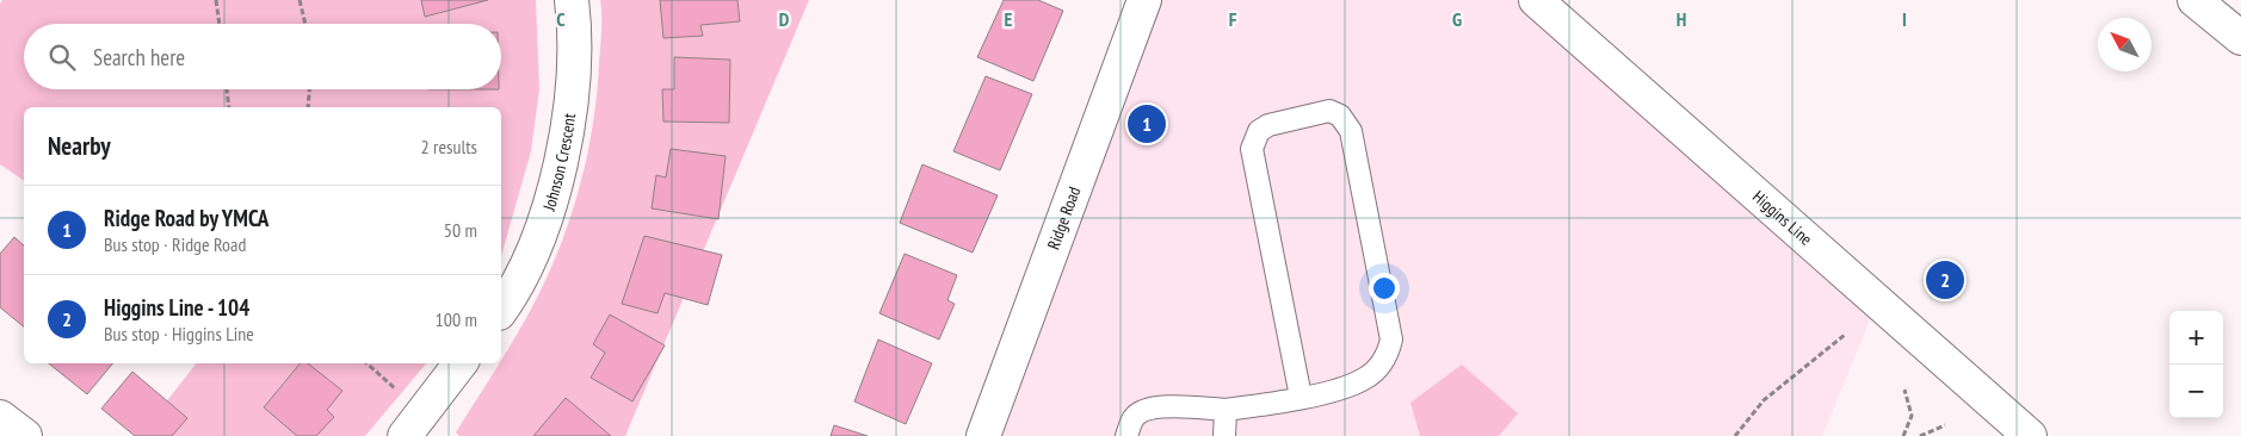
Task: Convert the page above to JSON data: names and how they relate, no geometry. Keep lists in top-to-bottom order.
{
  "streets": {
    "street": ["Johnson Crescent", "Higgins Line", "Ridge Road"]
  },
  "north": "top left",
  "page": {
    "search": "Search here",
    "pins": ["1", "2"],
    "heading": ["Nearby", "2 results"],
    "list": [
      {
        "mark": "1",
        "name": "Ridge Road by YMCA",
        "note": "Bus stop · Ridge Road",
        "value": "50 m"
      },
      {
        "mark": "2",
        "name": "Higgins Line - 104",
        "note": "Bus stop · Higgins Line",
        "value": "100 m"
      }
    ],
    "map_buttons": ["+", "−"]
  },
  "grid": {
    "columns": [
      "C",
      "D",
      "E",
      "F",
      "G",
      "H",
      "I"
    ]
  }
}
